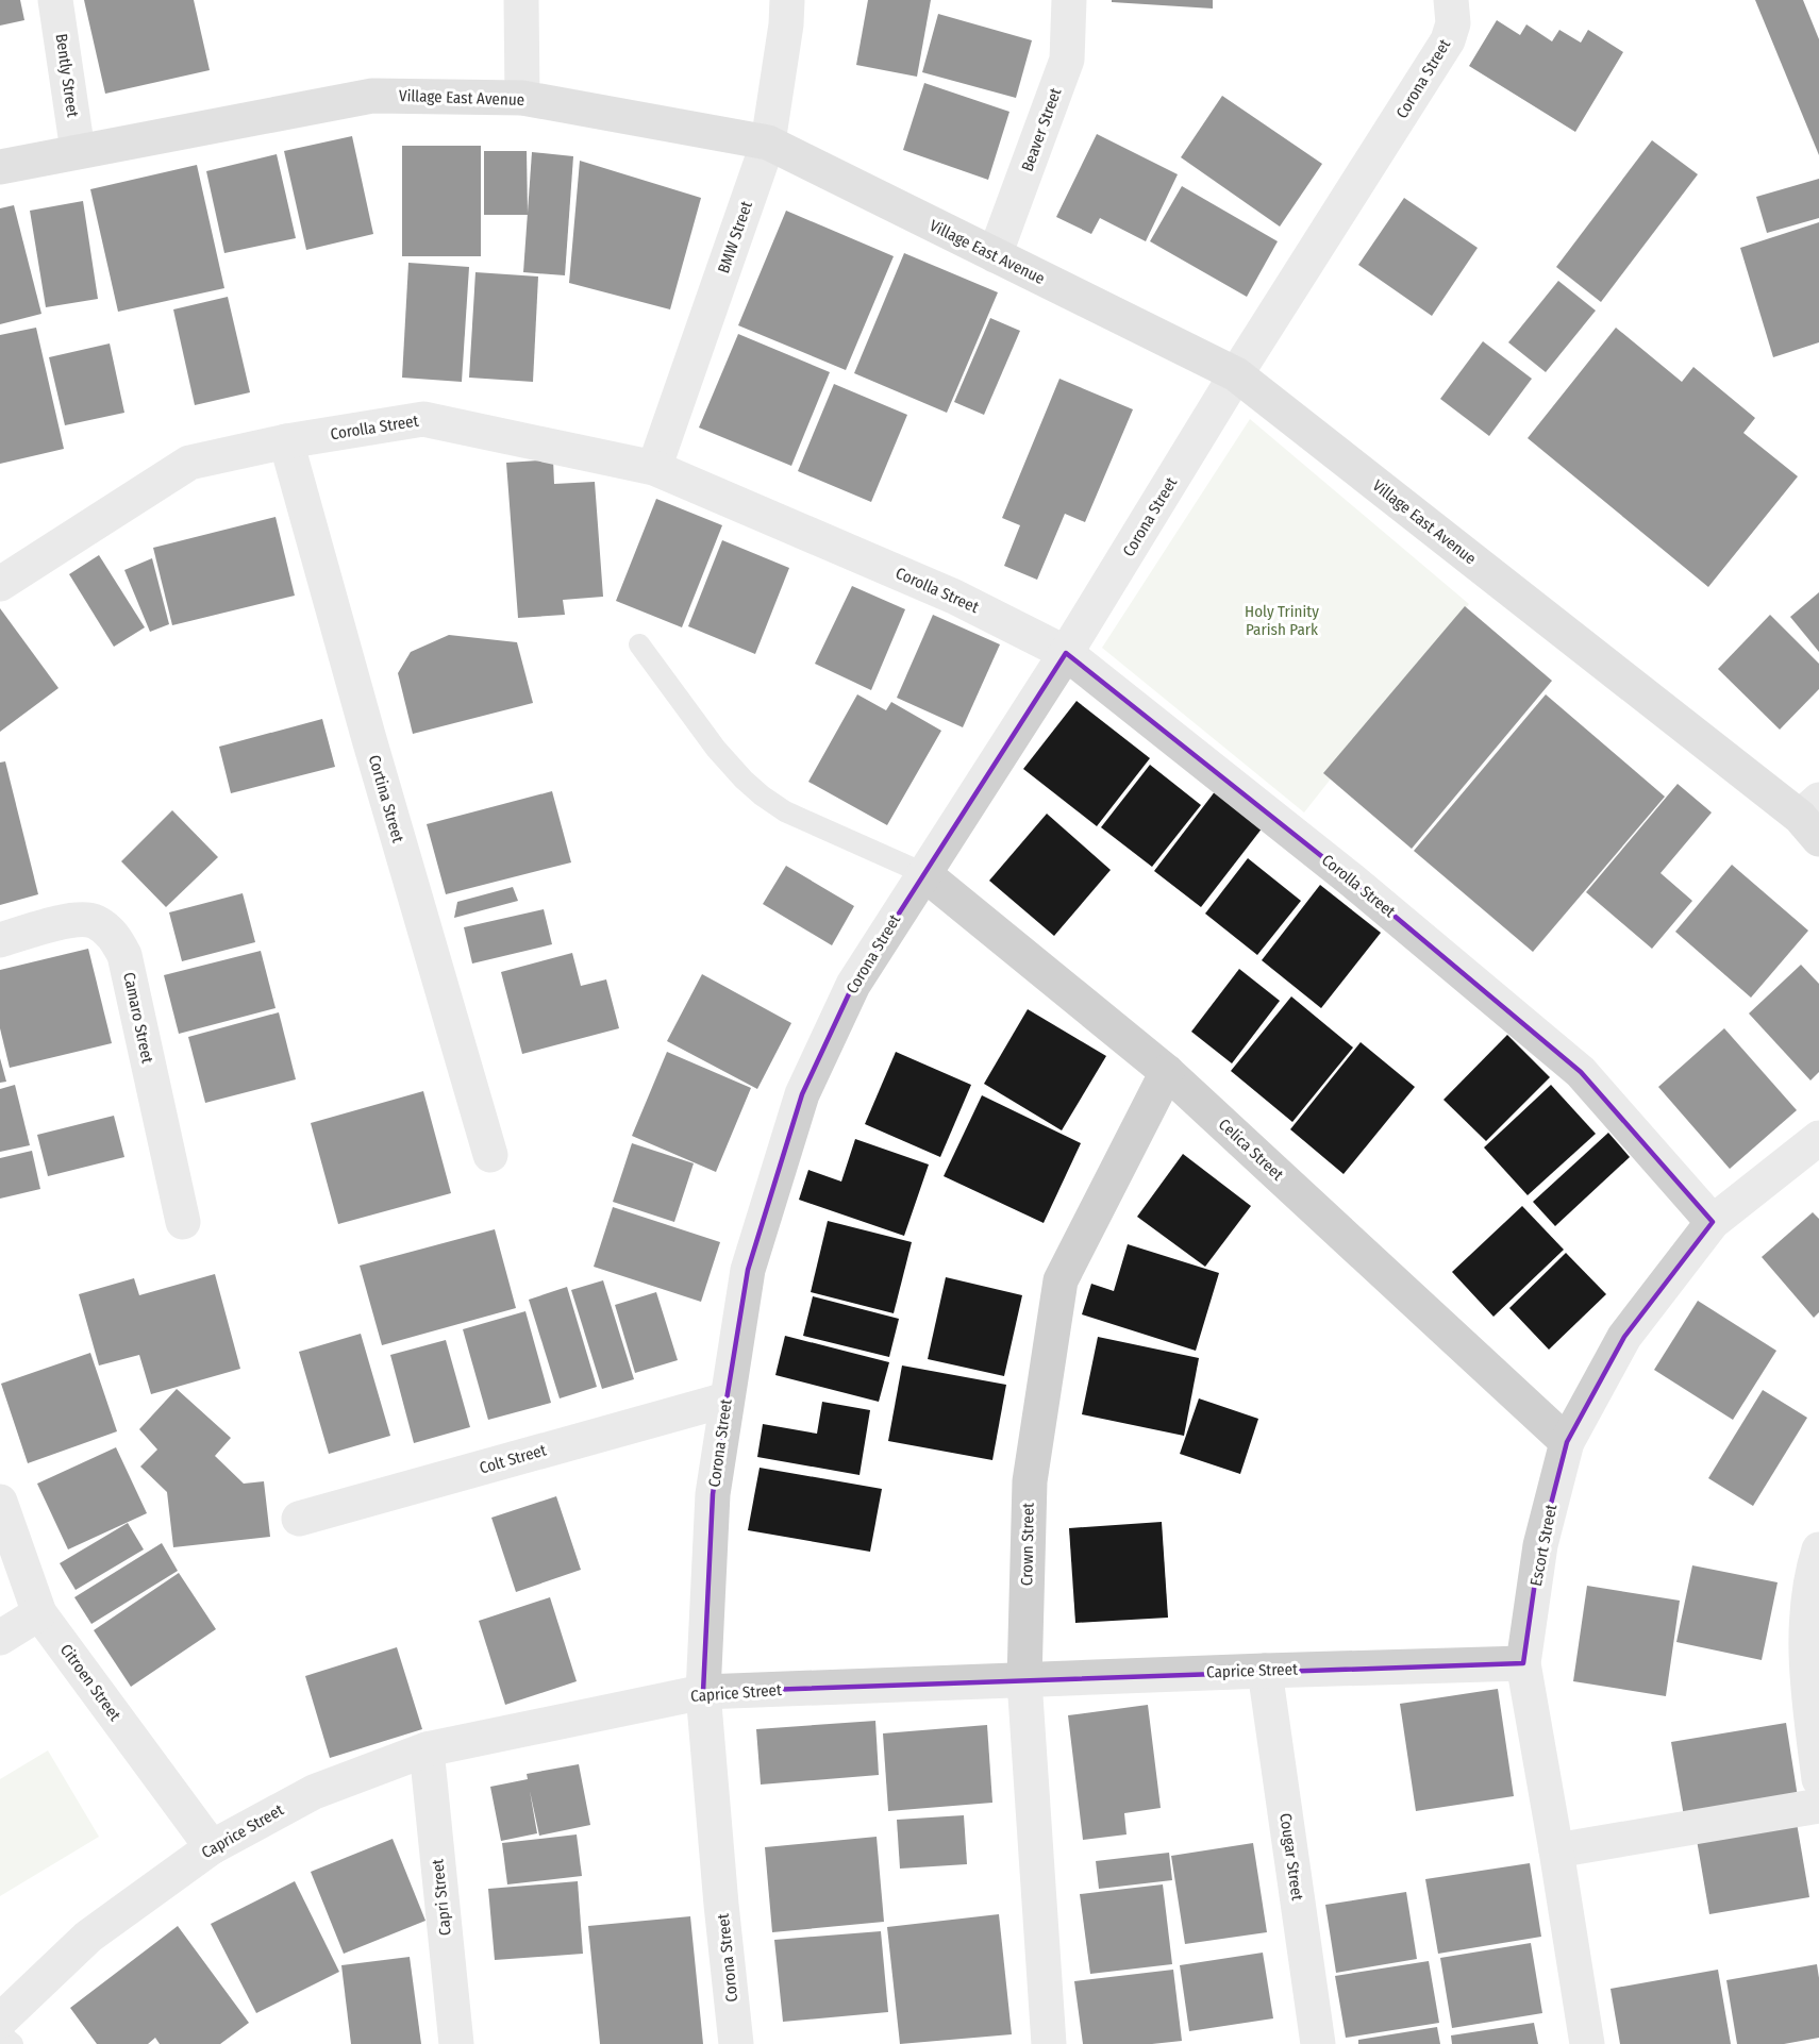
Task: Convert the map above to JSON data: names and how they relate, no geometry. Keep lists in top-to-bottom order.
{
  "streets": {
    "street": [
      "Bently Street",
      "Corona Street",
      "Village East Avenue",
      "Beaver Street",
      "BMW Street",
      "Corolla Street",
      "Cortina Street",
      "Camaro Street",
      "Celica Street",
      "Colt Street",
      "Crown Street",
      "Escort Street",
      "Caprice Street",
      "Citroen Street",
      "Cougar Street",
      "Capri Street"
    ]
  },
  "crossings": [
    ["Bently Street", "Village East Avenue"],
    ["Corona Street", "Village East Avenue"],
    ["Corona Street", "Corolla Street"],
    ["Corona Street", "Celica Street"],
    ["Corona Street", "Colt Street"],
    ["Corona Street", "Caprice Street"],
    ["Village East Avenue", "Beaver Street"],
    ["Village East Avenue", "BMW Street"],
    ["BMW Street", "Corolla Street"],
    ["Corolla Street", "Cortina Street"],
    ["Corolla Street", "Escort Street"],
    ["Celica Street", "Crown Street"],
    ["Celica Street", "Escort Street"],
    ["Crown Street", "Caprice Street"],
    ["Escort Street", "Caprice Street"],
    ["Caprice Street", "Citroen Street"],
    ["Caprice Street", "Cougar Street"],
    ["Caprice Street", "Capri Street"]
  ],
  "parks": ["Holy Trinity Parish Park"]
}
